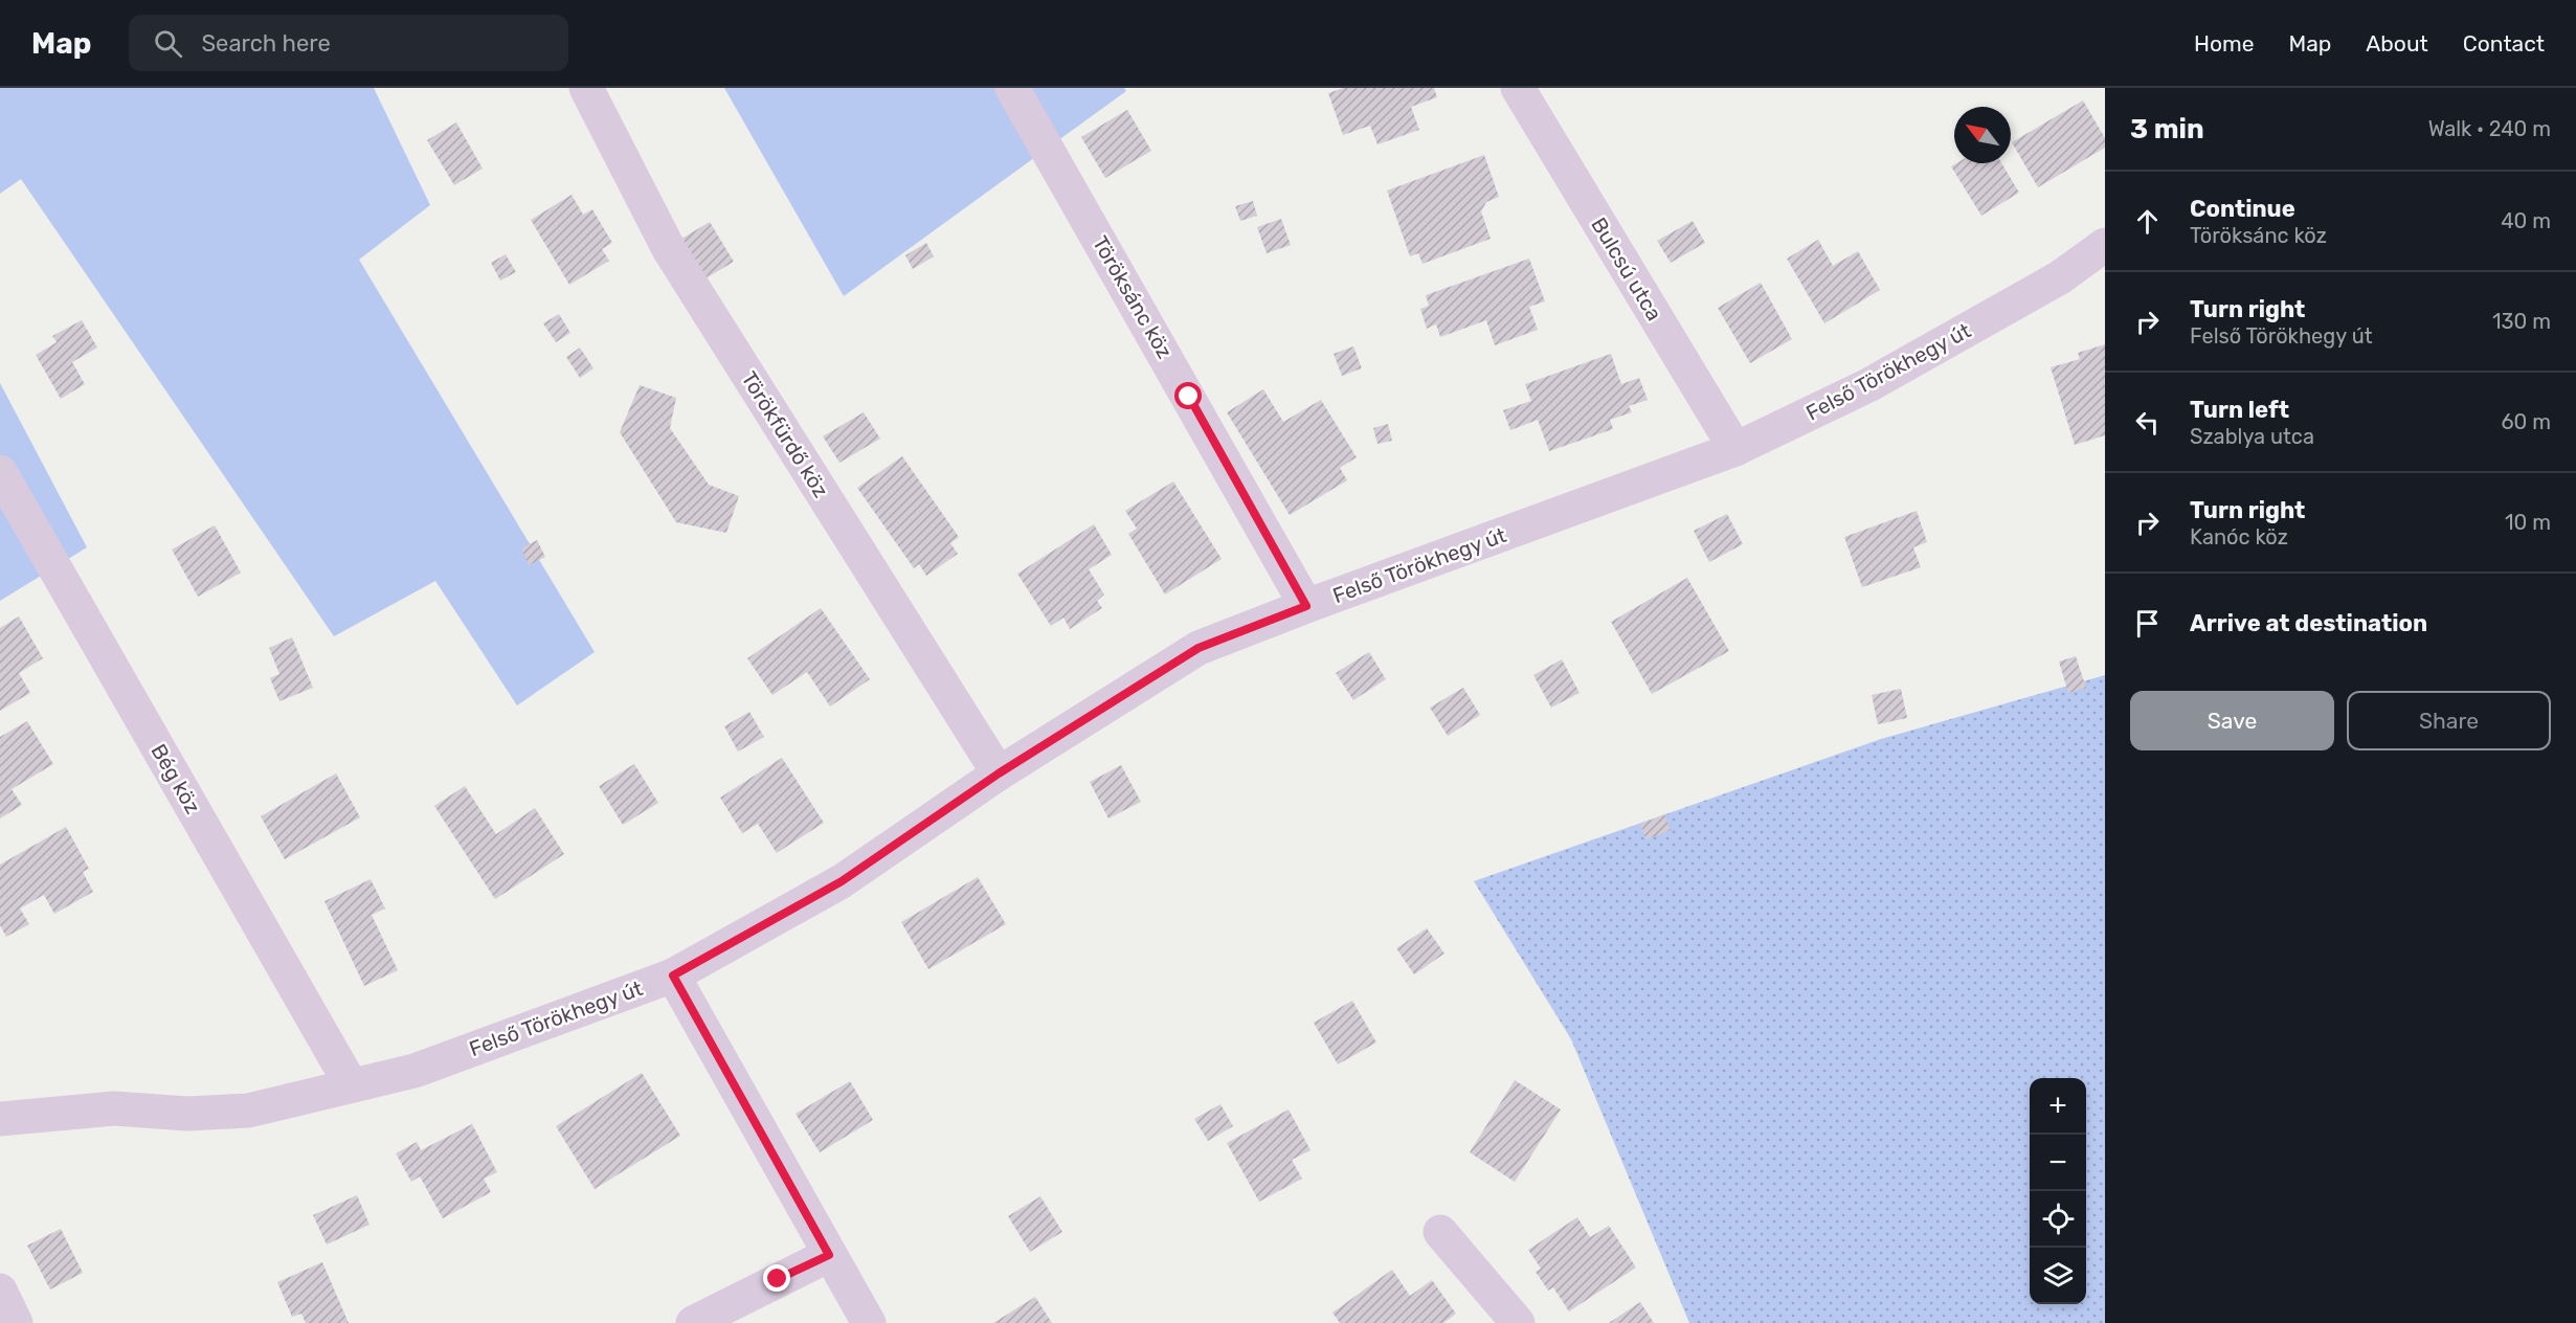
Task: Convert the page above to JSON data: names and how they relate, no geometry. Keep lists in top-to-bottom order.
{
  "streets": {
    "street": [
      "Bulcsú utca",
      "Töröksánc köz",
      "Felső Törökhegy út",
      "Törökfürdő köz",
      "Bég köz"
    ]
  },
  "crossings": [
    ["Bulcsú utca", "Felső Törökhegy út"],
    ["Töröksánc köz", "Felső Törökhegy út"],
    ["Felső Törökhegy út", "Törökfürdő köz"],
    ["Felső Törökhegy út", "Bég köz"]
  ],
  "north": "top left",
  "page": {
    "header": "Map",
    "search": "Search here",
    "nav": [
      "Home",
      "Map",
      "About",
      "Contact"
    ],
    "heading": ["3 min", "Walk · 240 m"],
    "list": [
      ["Continue", "Töröksánc köz", "40 m"],
      ["Turn right", "Felső Törökhegy út", "130 m"],
      ["Turn left", "Szablya utca", "60 m"],
      ["Turn right", "Kanóc köz", "10 m"],
      "Arrive at destination"
    ],
    "buttons": ["Save", "Share"],
    "map_buttons": ["+", "−"]
  }
}
